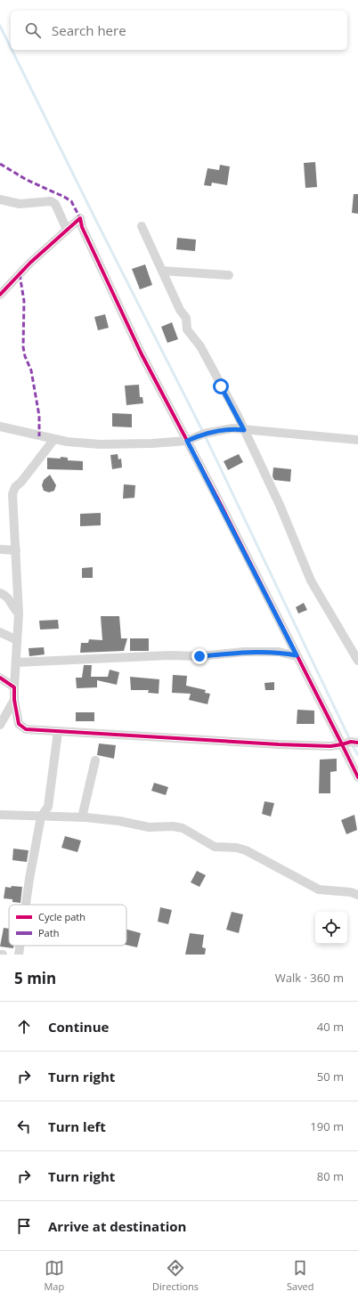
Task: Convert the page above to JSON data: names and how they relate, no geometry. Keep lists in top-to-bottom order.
{
  "legend": ["Cycle path", "Path"],
  "page": {
    "search": "Search here",
    "heading": ["5 min", "Walk · 360 m"],
    "list": [
      ["Continue", "40 m"],
      ["Turn right", "50 m"],
      ["Turn left", "190 m"],
      ["Turn right", "80 m"],
      "Arrive at destination"
    ],
    "nav": ["Map", "Directions", "Saved"]
  }
}
